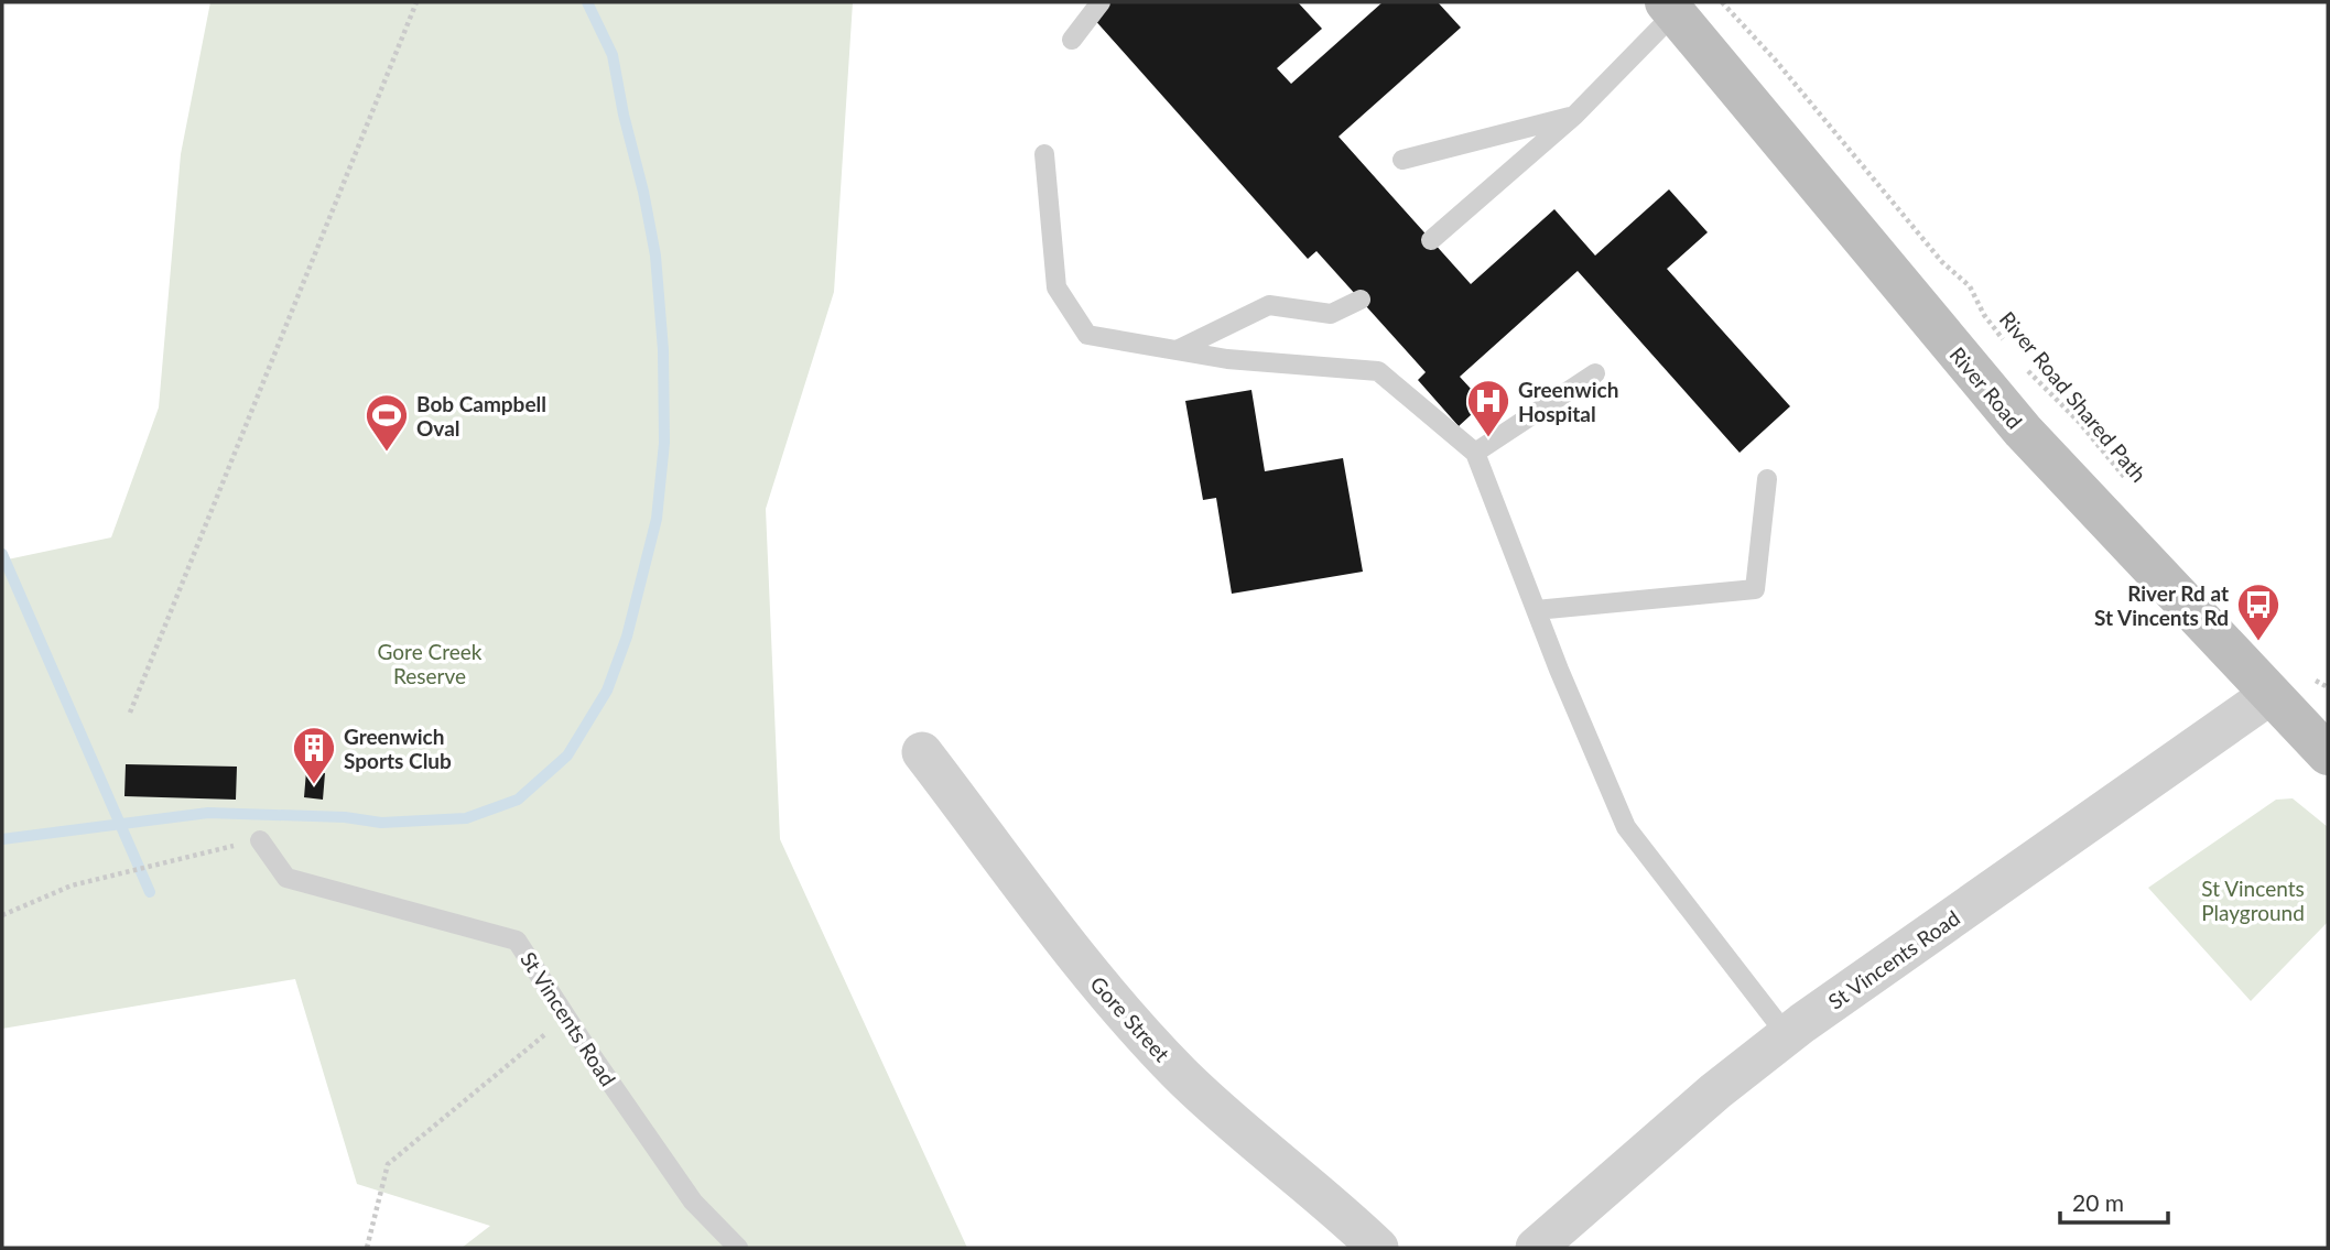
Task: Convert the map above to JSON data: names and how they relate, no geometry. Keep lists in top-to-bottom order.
{
  "streets": {
    "main road": ["River Road"],
    "street": ["St Vincents Road", "Gore Street"],
    "path": ["River Road Shared Path"]
  },
  "crossings": [
    ["River Road", "St Vincents Road"]
  ],
  "parks": ["Gore Creek Reserve", "St Vincents Playground"],
  "places": {
    "hospital": ["Greenwich Hospital"],
    "sports": ["Bob Campbell Oval"],
    "bus stop": ["River Rd at St Vincents Rd"],
    "building": ["Greenwich Sports Club"]
  },
  "scale_bar": "20 m"
}
